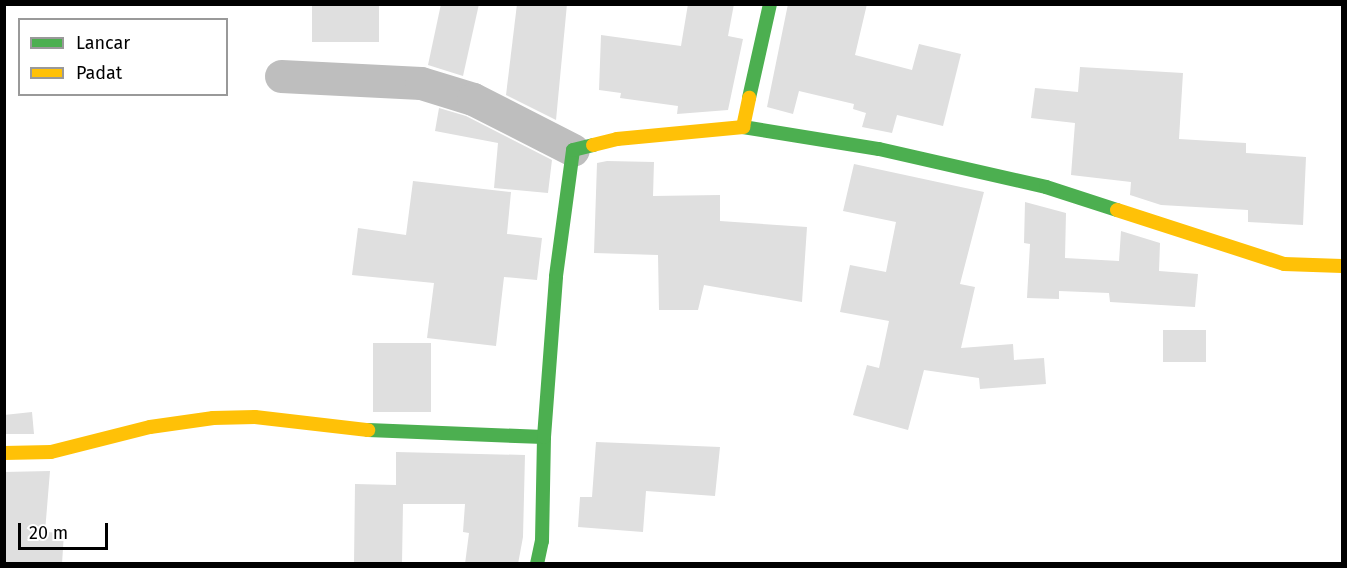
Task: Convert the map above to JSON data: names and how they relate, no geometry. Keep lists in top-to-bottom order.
{
  "legend": ["Lancar", "Padat"],
  "scale_bar": "20 m"
}
